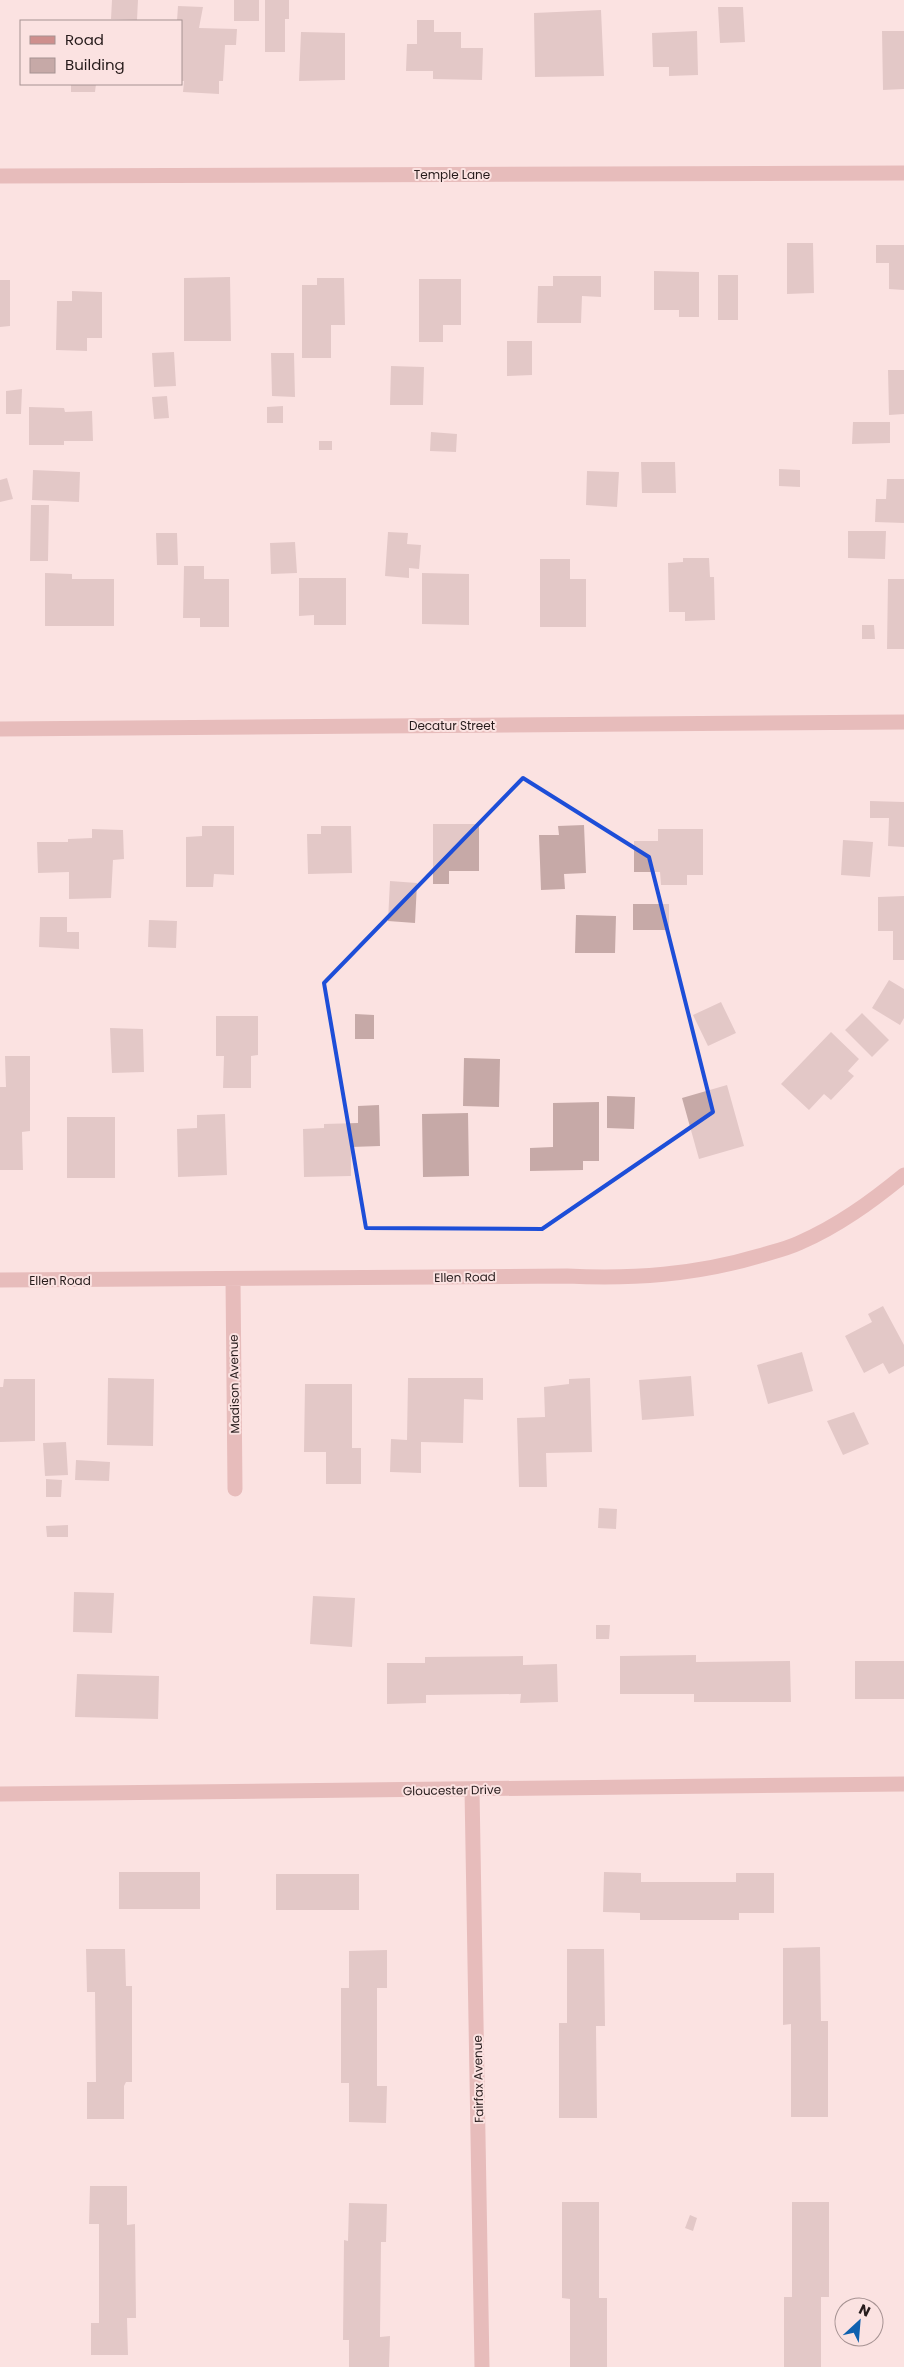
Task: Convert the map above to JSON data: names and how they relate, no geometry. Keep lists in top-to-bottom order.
{
  "streets": {
    "street": [
      "Temple Lane",
      "Decatur Street",
      "Ellen Road",
      "Madison Avenue",
      "Gloucester Drive",
      "Fairfax Avenue"
    ]
  },
  "crossings": [
    ["Ellen Road", "Madison Avenue"],
    ["Gloucester Drive", "Fairfax Avenue"]
  ],
  "legend": ["Road", "Building"],
  "north": "top right"
}
